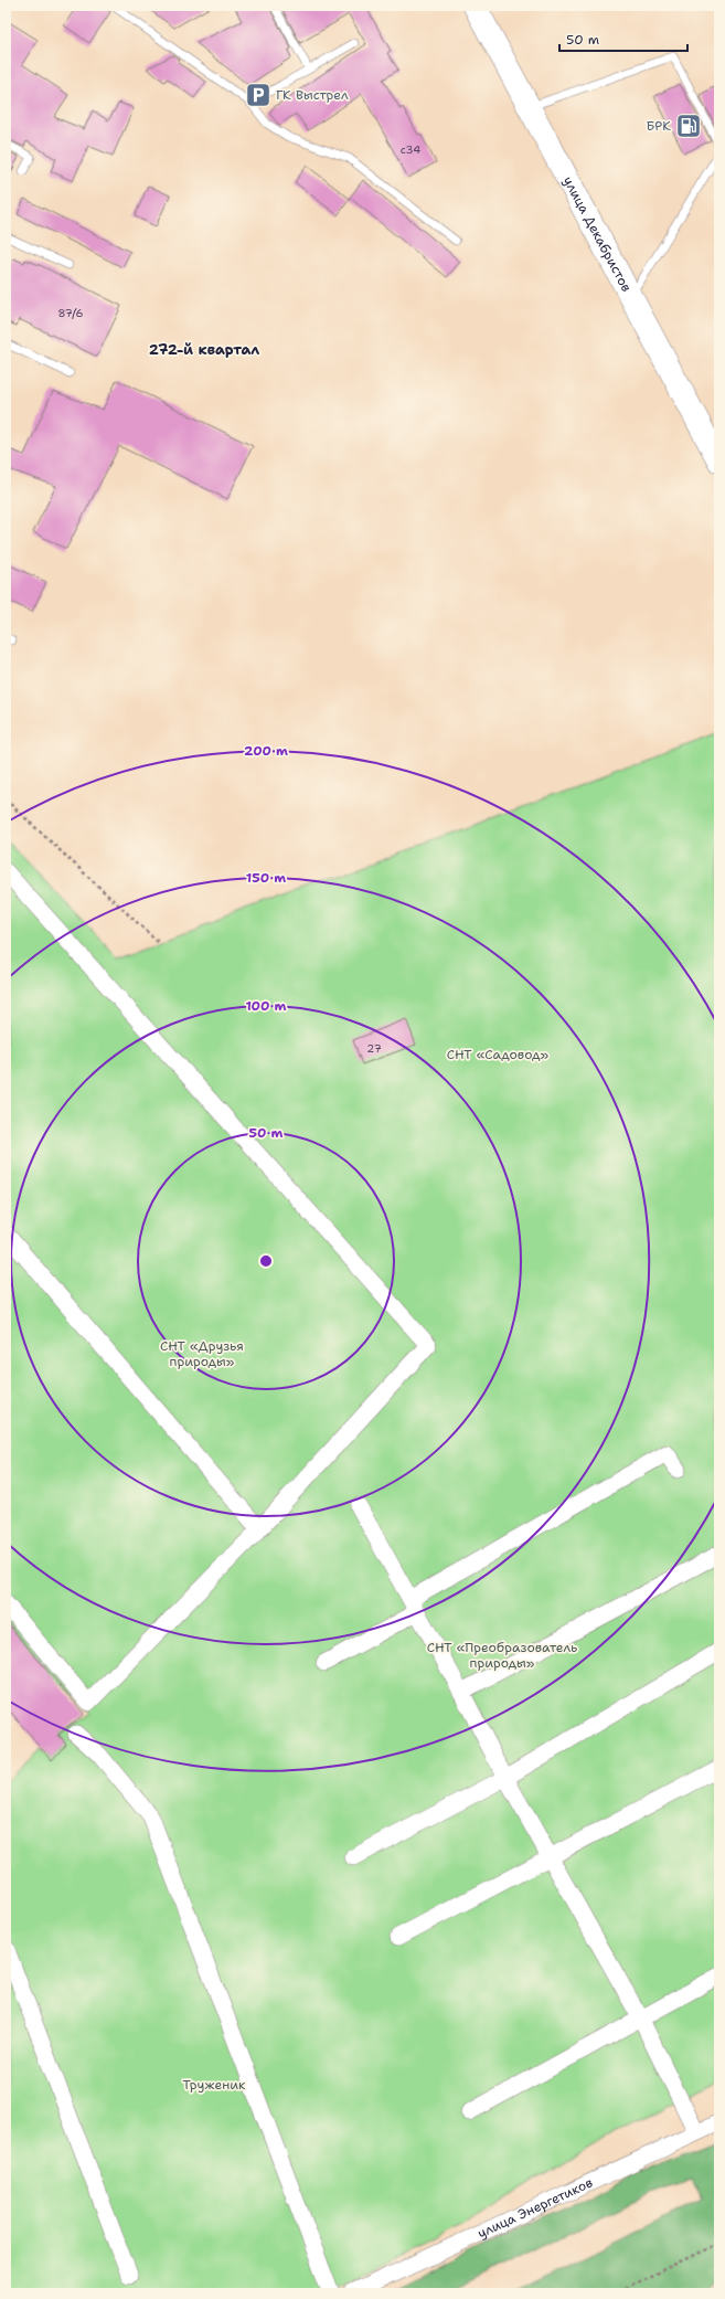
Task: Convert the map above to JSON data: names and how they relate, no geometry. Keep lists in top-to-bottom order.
{
  "streets": {
    "street": ["улица Декабристов", "улица Энергетиков"]
  },
  "districts": ["272-й квартал"],
  "parks": [
    "СНТ «Садовод»",
    "СНТ «Друзья природы»",
    "СНТ «Преобразователь природы»",
    "Труженик"
  ],
  "places": {
    "parking": ["ГК Выстрел"],
    "fuel station": ["БРК"]
  },
  "house_numbers": ["с34", "87/6", "27"],
  "scale_bar": "50 m",
  "rings": [
    "200 m",
    "150 m",
    "100 m",
    "50 m"
  ]
}
